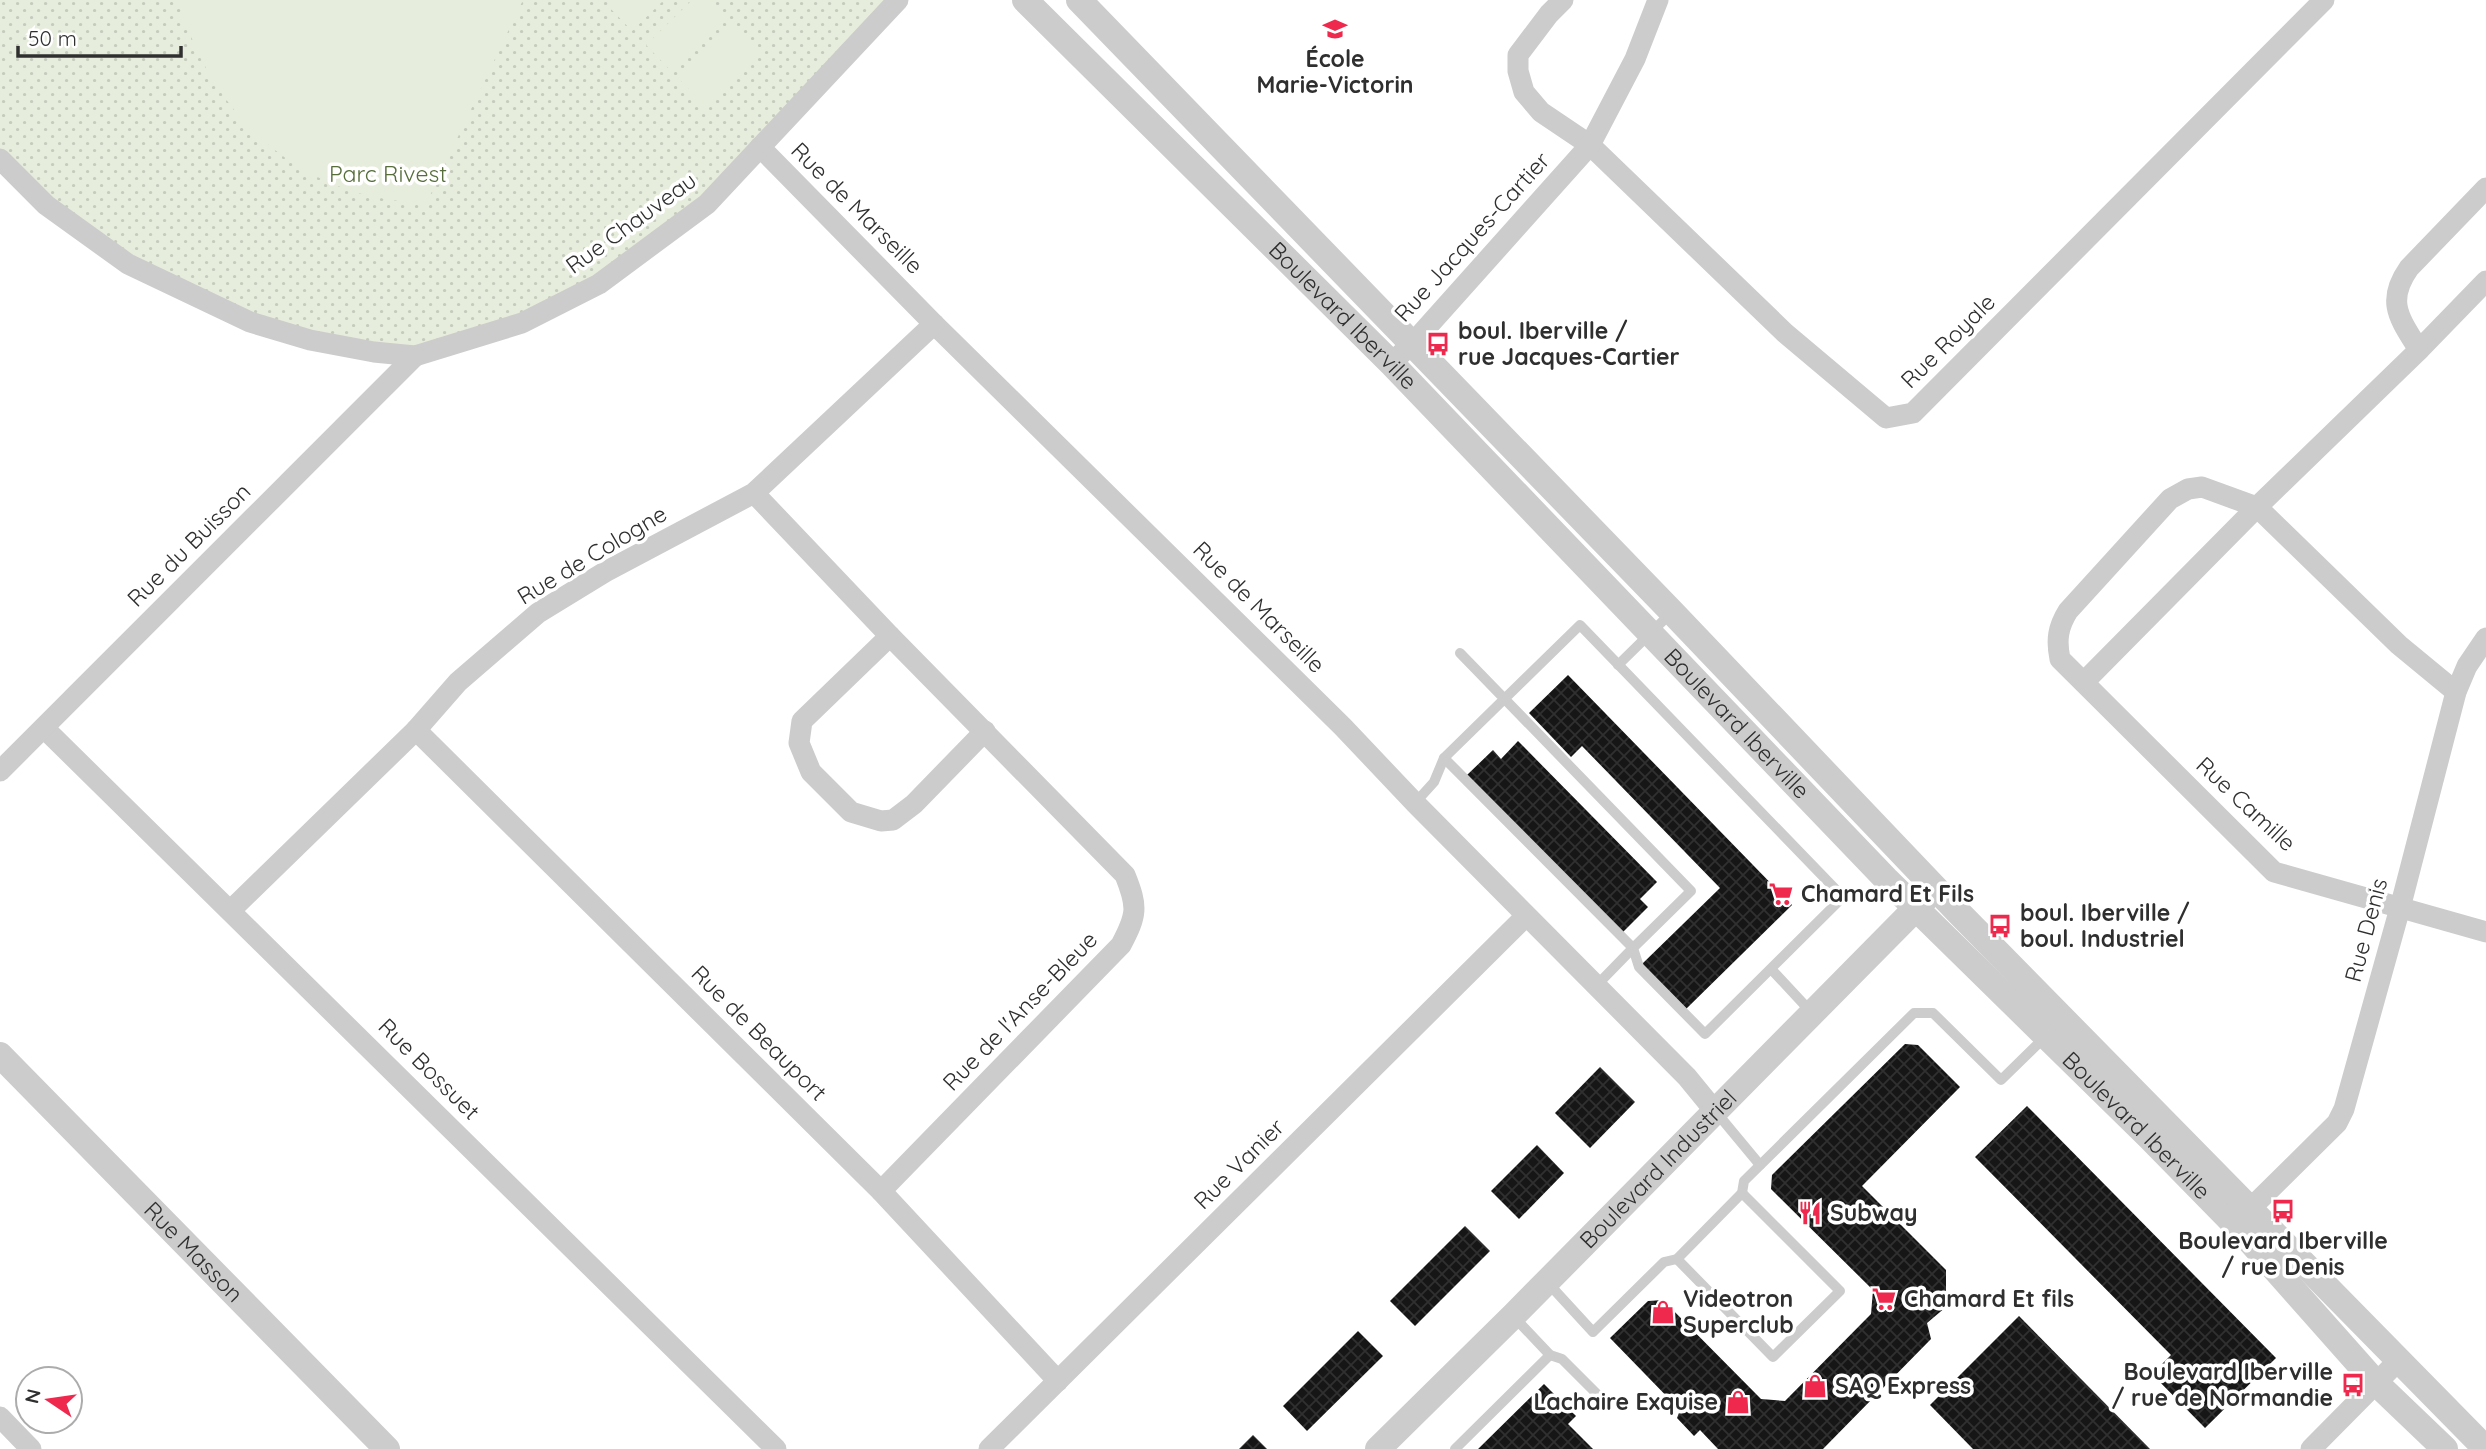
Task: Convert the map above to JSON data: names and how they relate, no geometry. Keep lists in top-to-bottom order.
{
  "streets": {
    "street": [
      "Rue de Marseille",
      "Rue Chauveau",
      "Rue Jacques-Cartier",
      "Boulevard Iberville",
      "Rue Royale",
      "Rue du Buisson",
      "Rue de Cologne",
      "Rue Camille",
      "Rue Denis",
      "Rue de l'Anse-Bleue",
      "Rue de Beauport",
      "Rue Bossuet",
      "Rue Vanier",
      "Boulevard Industriel",
      "Rue Masson"
    ]
  },
  "crossings": [
    ["Rue de Marseille", "Rue Chauveau"],
    ["Rue de Marseille", "Rue de Cologne"],
    ["Rue de Marseille", "Rue Vanier"],
    ["Rue de Marseille", "Boulevard Industriel"],
    ["Rue Chauveau", "Rue du Buisson"],
    ["Rue Jacques-Cartier", "Boulevard Iberville"],
    ["Rue Jacques-Cartier", "Rue Royale"],
    ["Boulevard Iberville", "Rue Denis"],
    ["Boulevard Iberville", "Boulevard Industriel"],
    ["Rue du Buisson", "Rue Bossuet"],
    ["Rue de Cologne", "Rue de l'Anse-Bleue"],
    ["Rue de Cologne", "Rue de Beauport"],
    ["Rue de Cologne", "Rue Bossuet"],
    ["Rue Camille", "Rue Denis"],
    ["Rue de l'Anse-Bleue", "Rue de Beauport"],
    ["Rue de Beauport", "Rue Vanier"]
  ],
  "parks": ["Parc Rivest"],
  "places": {
    "school or university": ["École Marie-Victorin"],
    "bus stop": [
      "boul. Iberville / rue Jacques-Cartier",
      "boul. Iberville / boul. Industriel",
      "Boulevard Iberville / rue Denis",
      "Boulevard Iberville / rue de Normandie"
    ],
    "supermarket": ["Chamard Et Fils", "Chamard Et fils"],
    "restaurant": ["Subway"],
    "shop": ["Videotron Superclub", "SAQ Express", "Lachaire Exquise"]
  },
  "scale_bar": "50 m",
  "north": "left"
}
